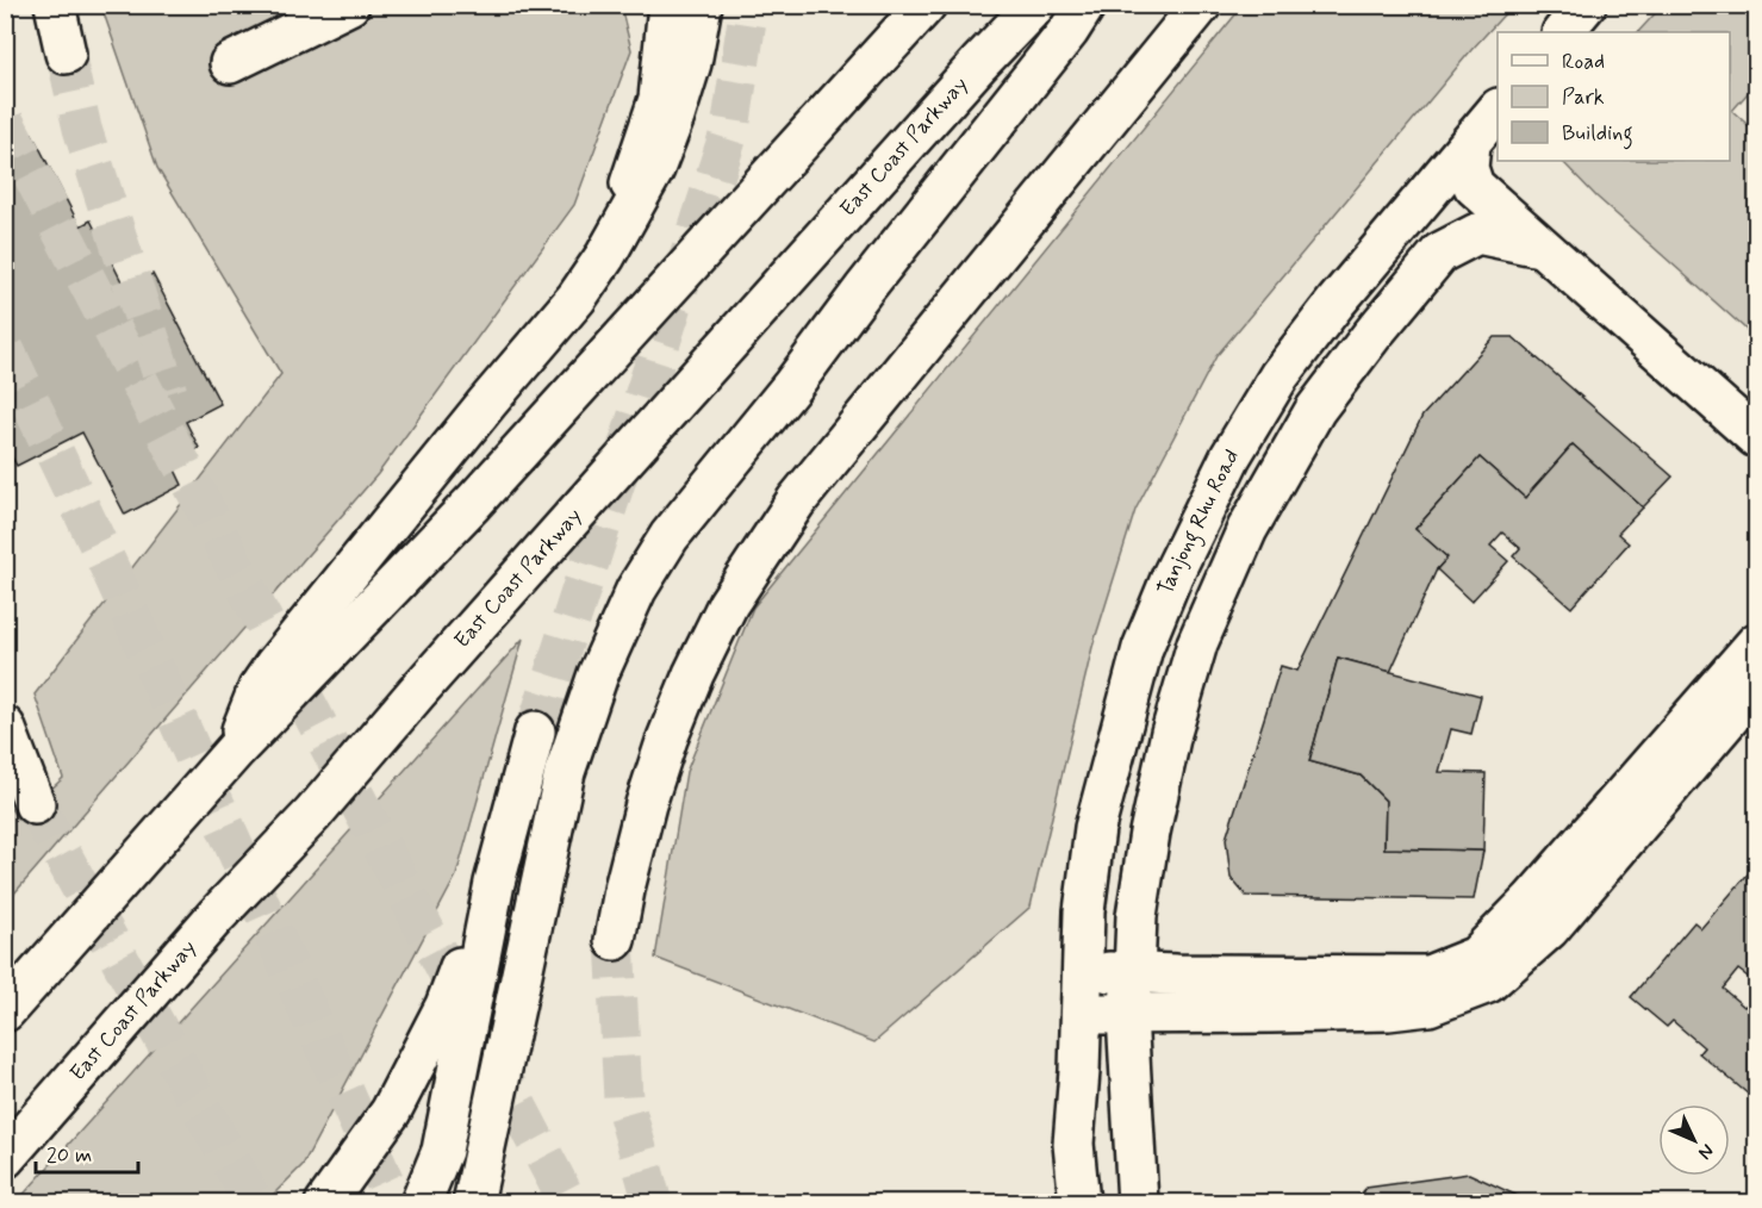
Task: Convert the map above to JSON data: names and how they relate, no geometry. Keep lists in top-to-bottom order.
{
  "streets": {
    "main road": ["East Coast Parkway", "Tanjong Rhu Road"]
  },
  "legend": ["Road", "Park", "Building"],
  "scale_bar": "20 m",
  "north": "bottom right"
}
